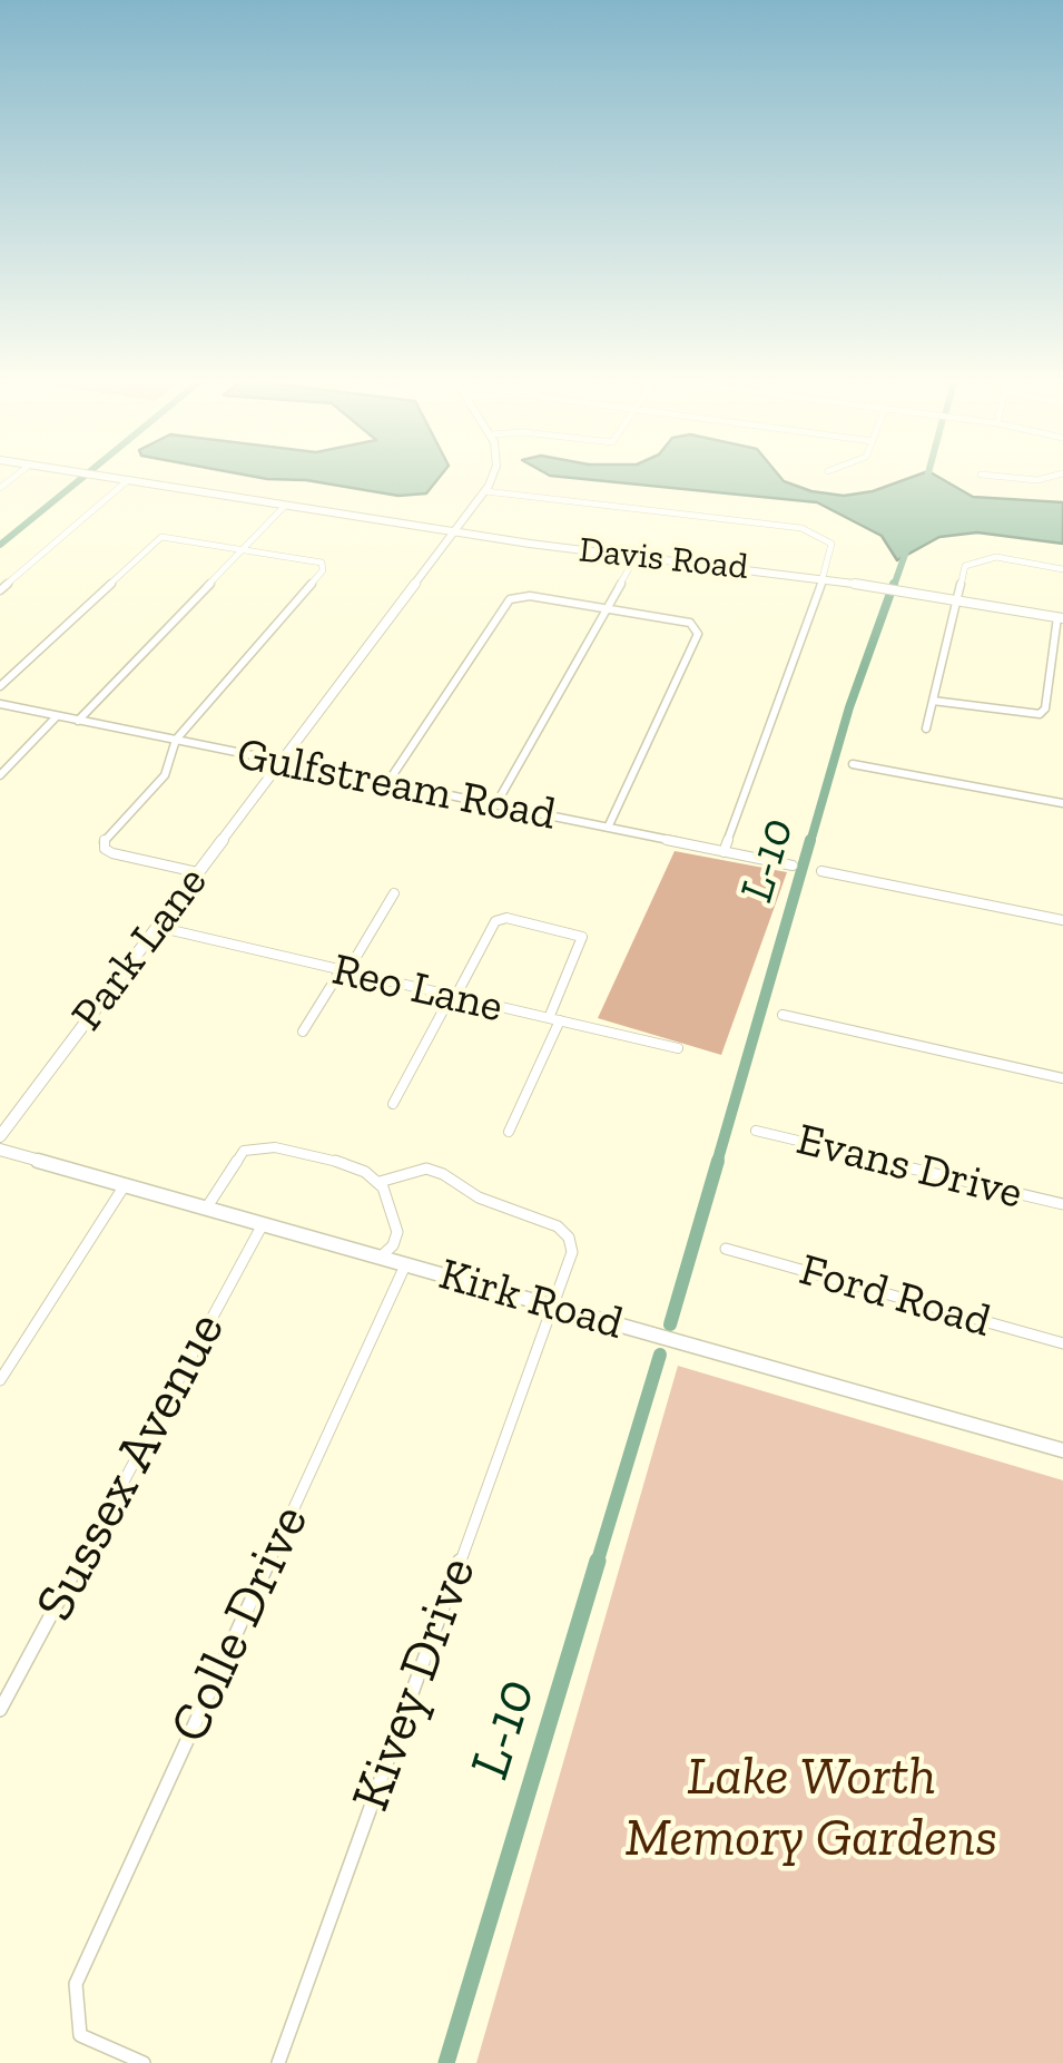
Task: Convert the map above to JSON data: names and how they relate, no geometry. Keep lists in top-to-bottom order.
{
  "streets": {
    "street": [
      "Davis Road",
      "Gulfstream Road",
      "Park Lane",
      "Reo Lane",
      "Evans Drive",
      "Ford Road",
      "Kirk Road",
      "Sussex Avenue",
      "Colle Drive",
      "Kivey Drive"
    ]
  },
  "crossings": [
    ["Davis Road", "Park Lane"],
    ["Gulfstream Road", "Park Lane"],
    ["Park Lane", "Reo Lane"],
    ["Kirk Road", "Sussex Avenue"],
    ["Kirk Road", "Colle Drive"],
    ["Kirk Road", "Kivey Drive"]
  ],
  "water": ["L-10"],
  "parks": ["Lake Worth Memory Gardens"]
}
